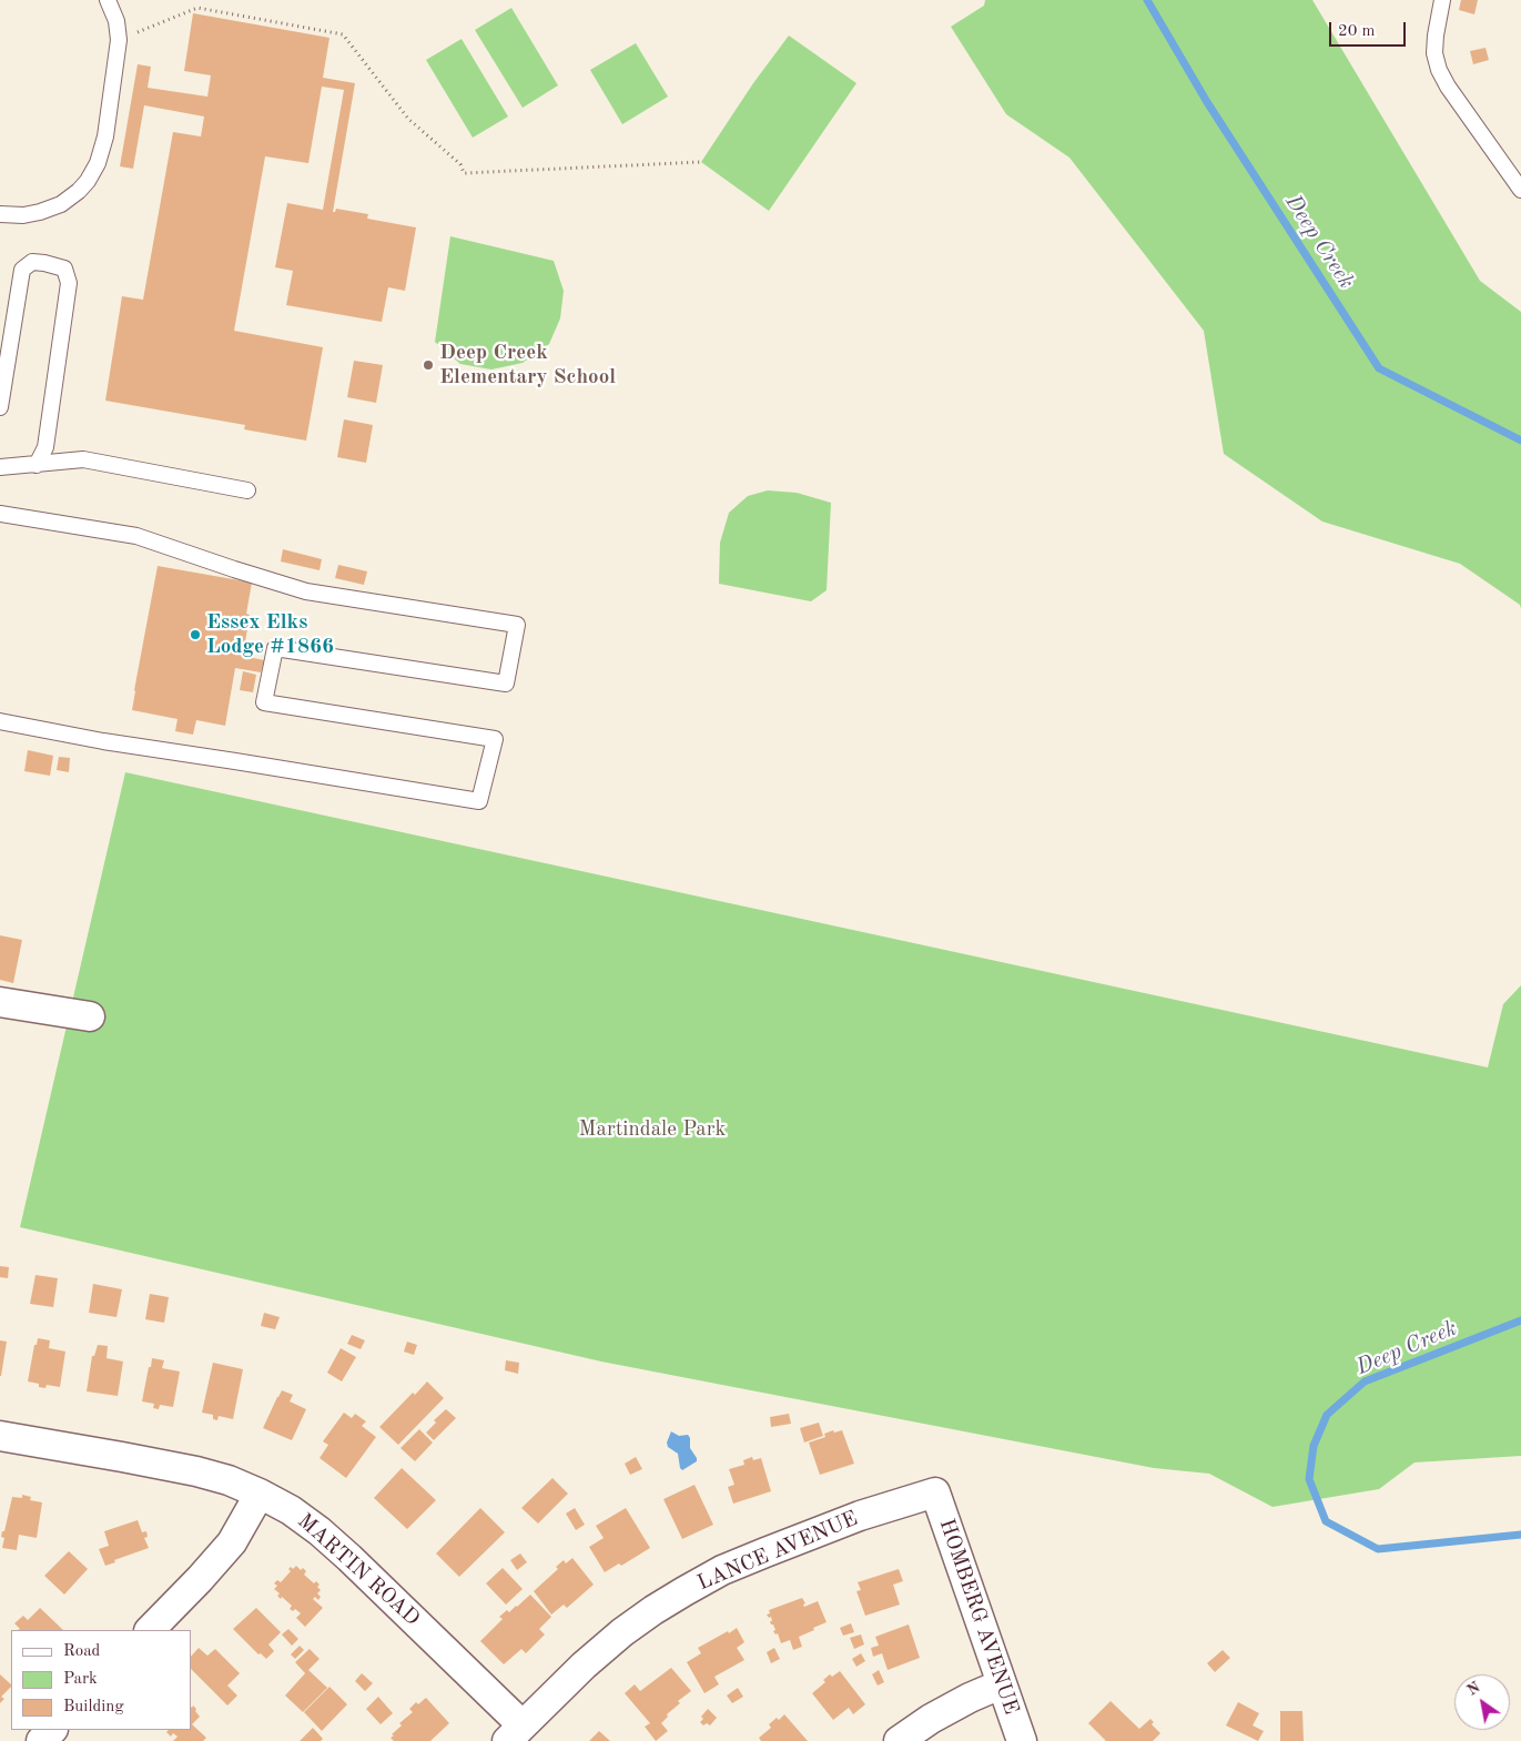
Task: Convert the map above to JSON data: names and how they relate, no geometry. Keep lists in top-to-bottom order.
{
  "streets": {
    "street": ["LANCE AVENUE", "MARTIN ROAD", "HOMBERG AVENUE"]
  },
  "crossings": [
    ["LANCE AVENUE", "MARTIN ROAD"],
    ["LANCE AVENUE", "HOMBERG AVENUE"]
  ],
  "water": ["Deep Creek"],
  "parks": ["Martindale Park"],
  "places": ["Deep Creek Elementary School", "Essex Elks Lodge #1866"],
  "legend": ["Road", "Park", "Building"],
  "scale_bar": "20 m",
  "north": "top left"
}
